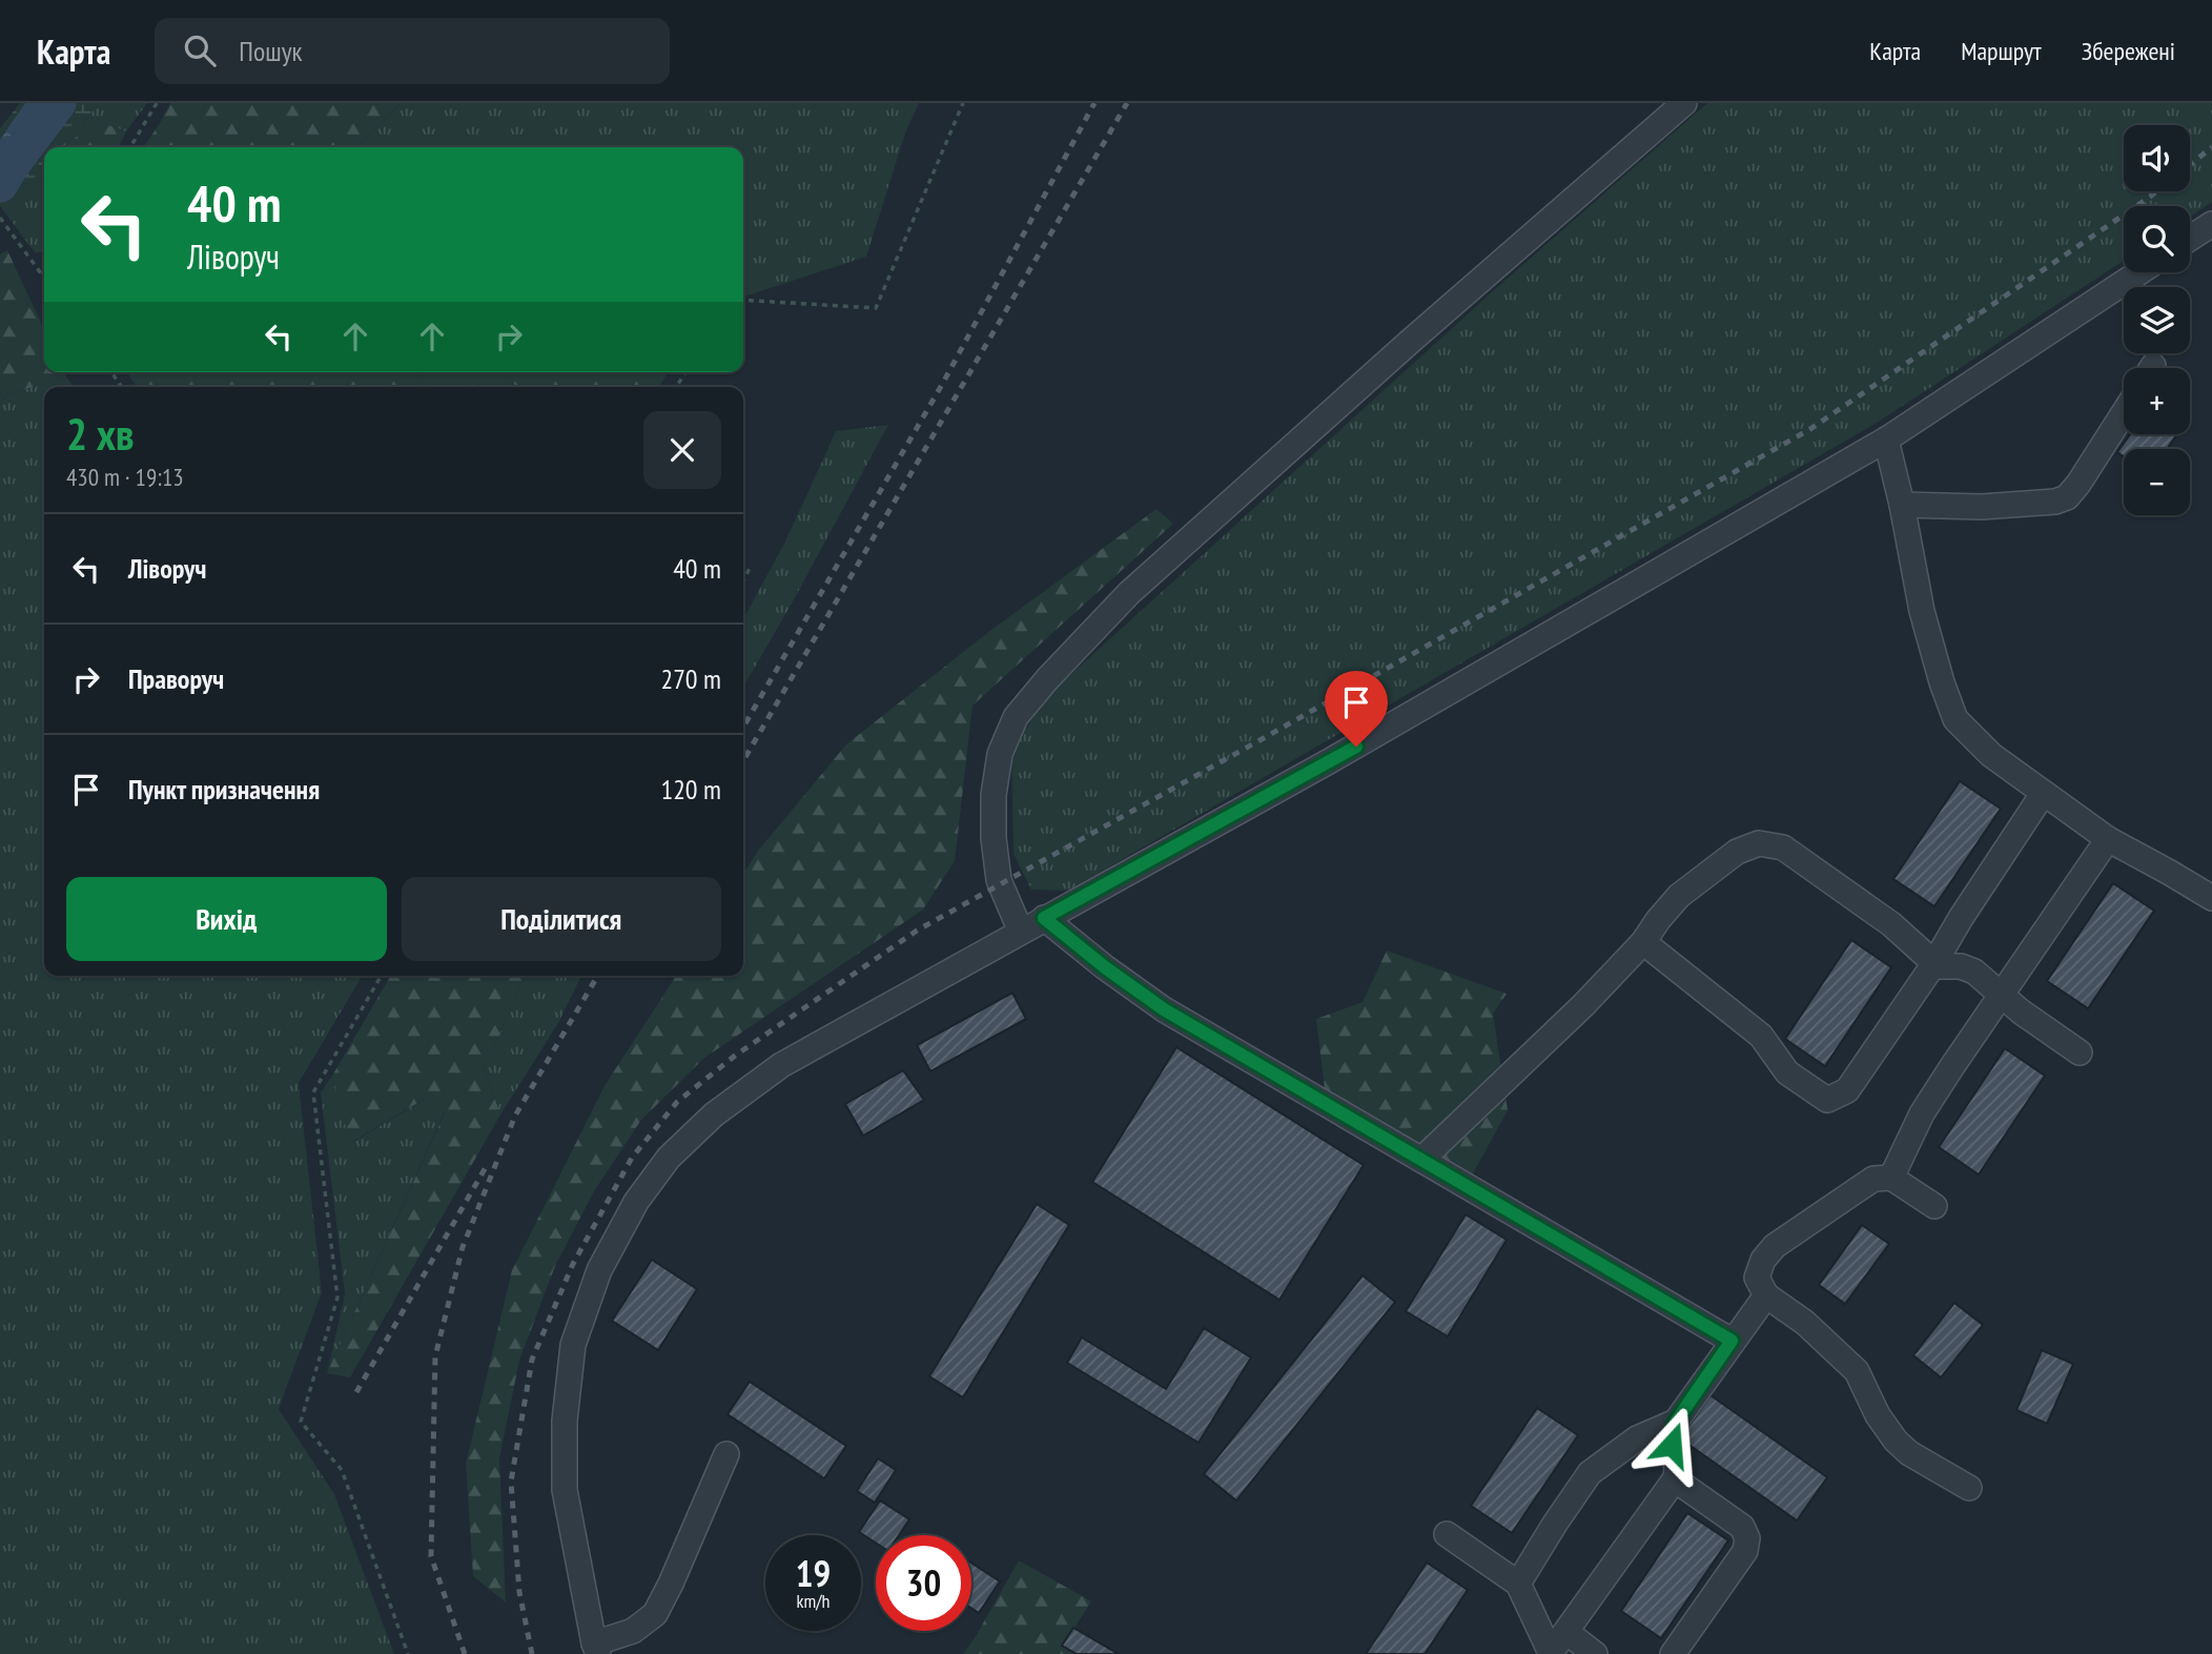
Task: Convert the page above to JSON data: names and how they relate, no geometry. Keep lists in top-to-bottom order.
{
  "page": {
    "header": "Карта",
    "search": "Пошук",
    "nav": ["Карта", "Маршрут", "Збережені"],
    "map_buttons": ["+", "−"],
    "turn": ["40 m", "Ліворуч"],
    "heading": ["2 хв", "430 m · 19:13"],
    "list": [
      {
        "name": "Ліворуч",
        "value": "40 m"
      },
      {
        "name": "Праворуч",
        "value": "270 m"
      },
      {
        "name": "Пункт призначення",
        "value": "120 m"
      }
    ],
    "buttons": ["Вихід", "Поділитися"],
    "speed": "19 km/h",
    "limit": "30"
  }
}
